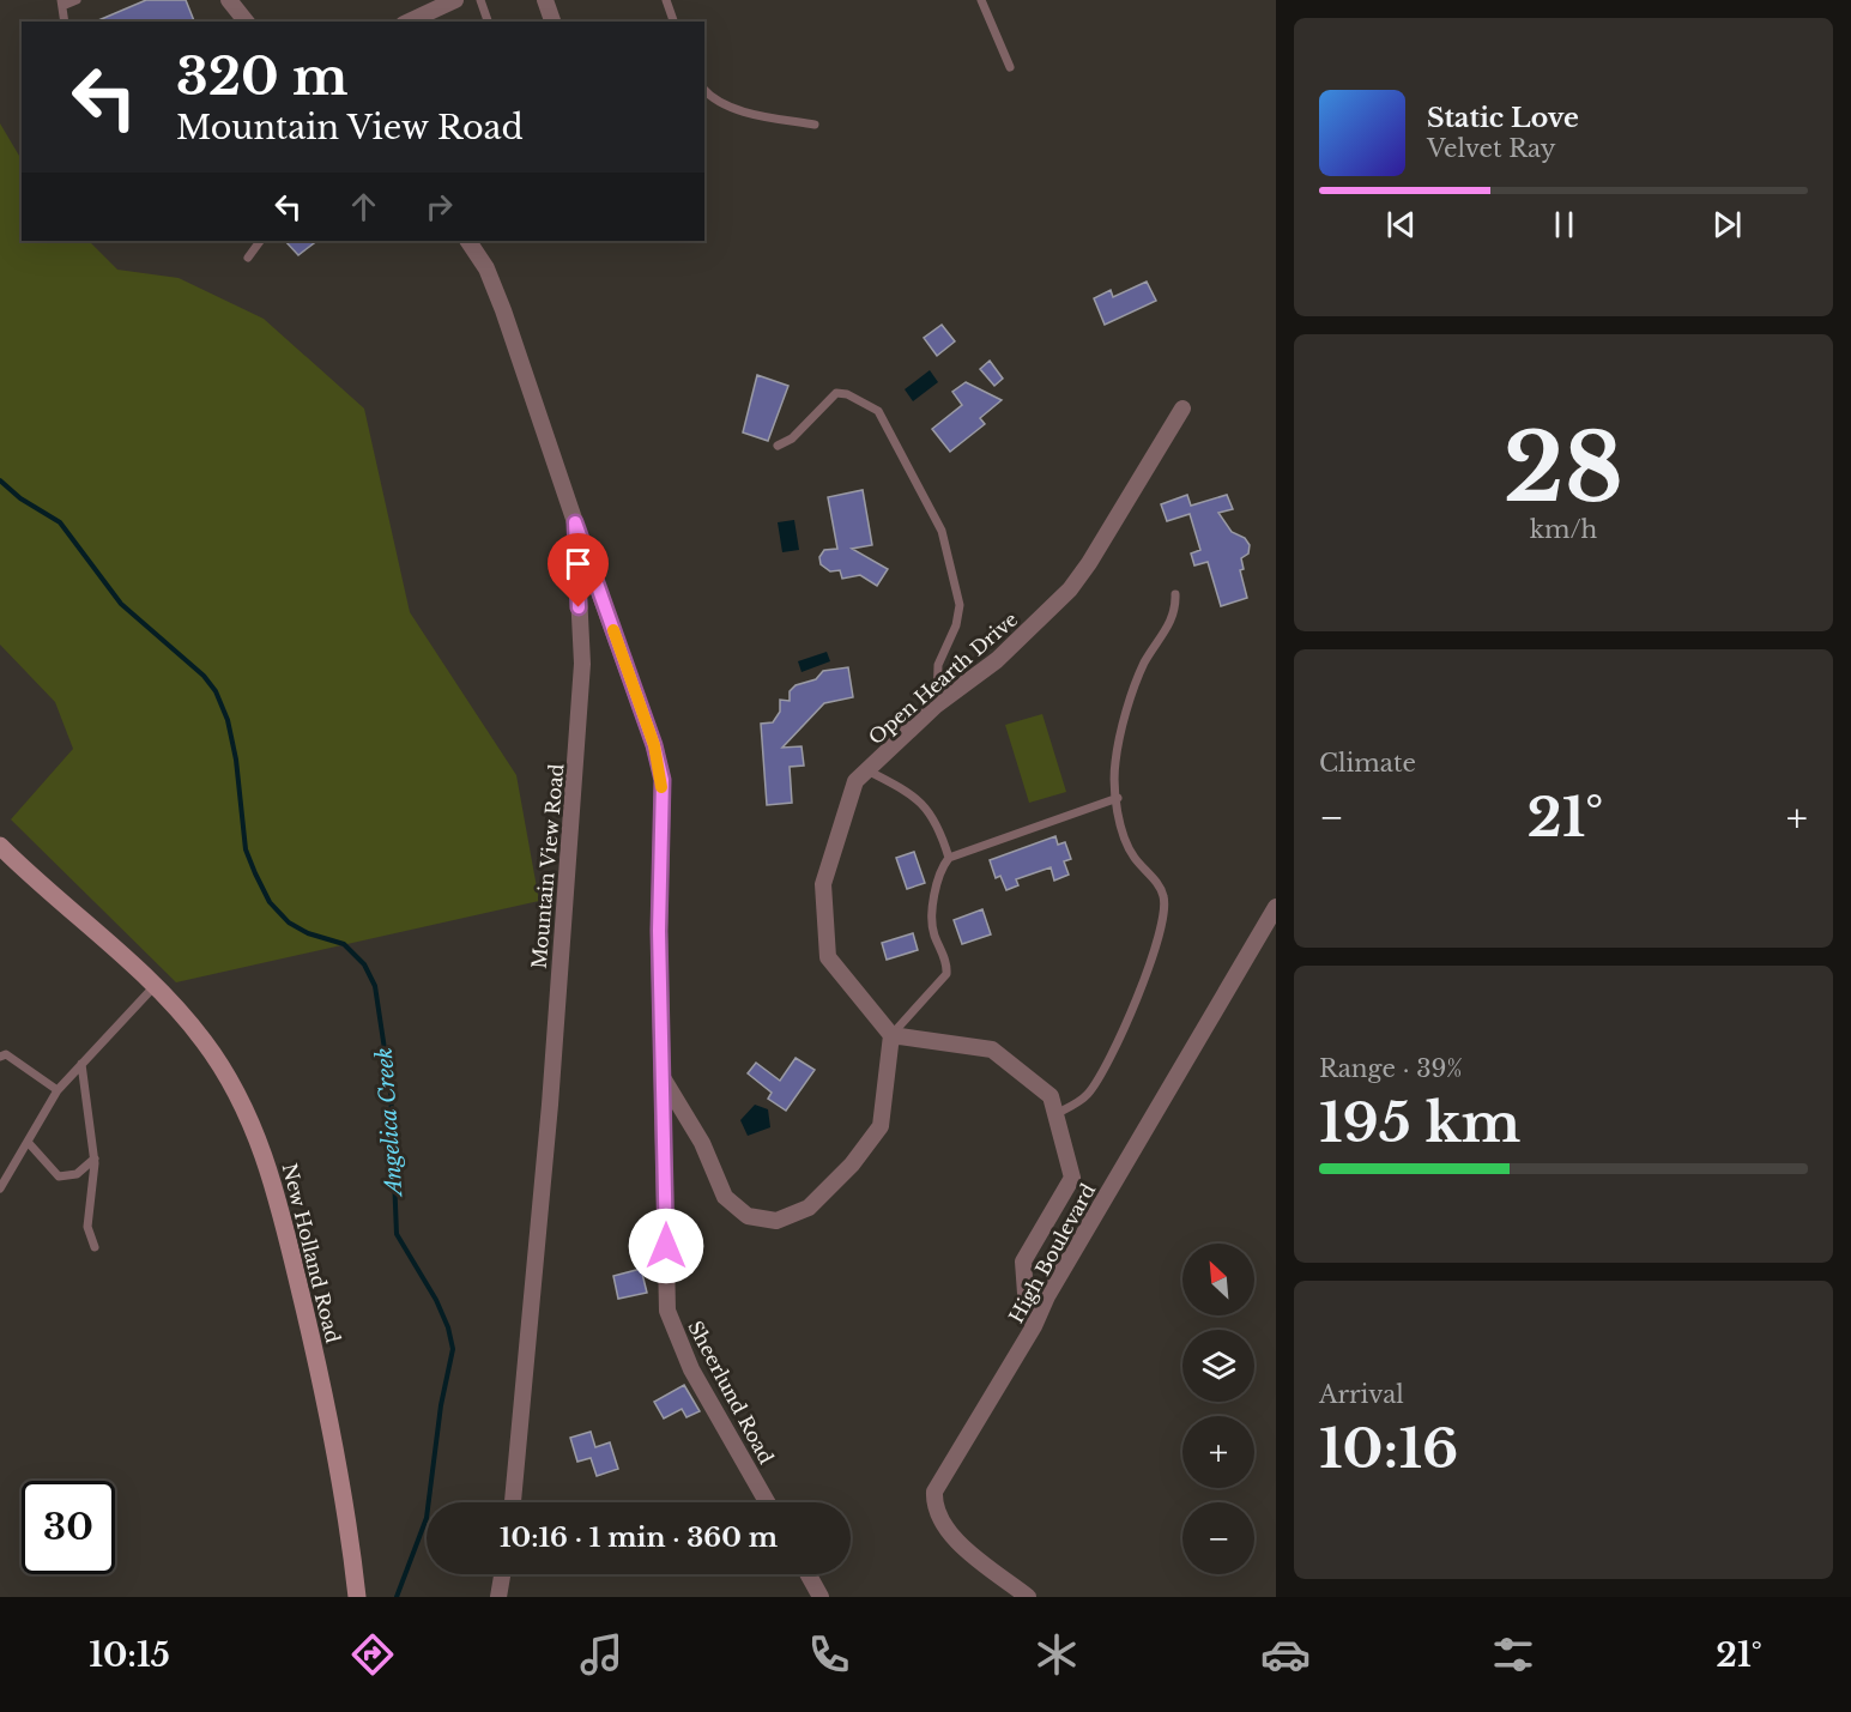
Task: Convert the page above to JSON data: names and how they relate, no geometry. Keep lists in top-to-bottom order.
{
  "streets": {
    "main road": ["New Holland Road"],
    "street": [
      "Open Hearth Drive",
      "Mountain View Road",
      "High Boulevard",
      "Sheerlund Road"
    ]
  },
  "crossings": [
    ["Mountain View Road", "Sheerlund Road"]
  ],
  "water": ["Angelica Creek"],
  "north": "top left",
  "page": {
    "turn": ["320 m", "Mountain View Road"],
    "song": ["Static Love", "Velvet Ray"],
    "tile": [
      ["28", "km/h"],
      "Climate",
      ["Range · 39%", "195 km"],
      ["Arrival", "10:16"]
    ],
    "heat": ["−", "21°", "+"],
    "map_buttons": ["+", "−"],
    "limit": "30",
    "trip": "10:16 · 1 min · 360 m",
    "tabs": ["10:15", "21°"]
  }
}
